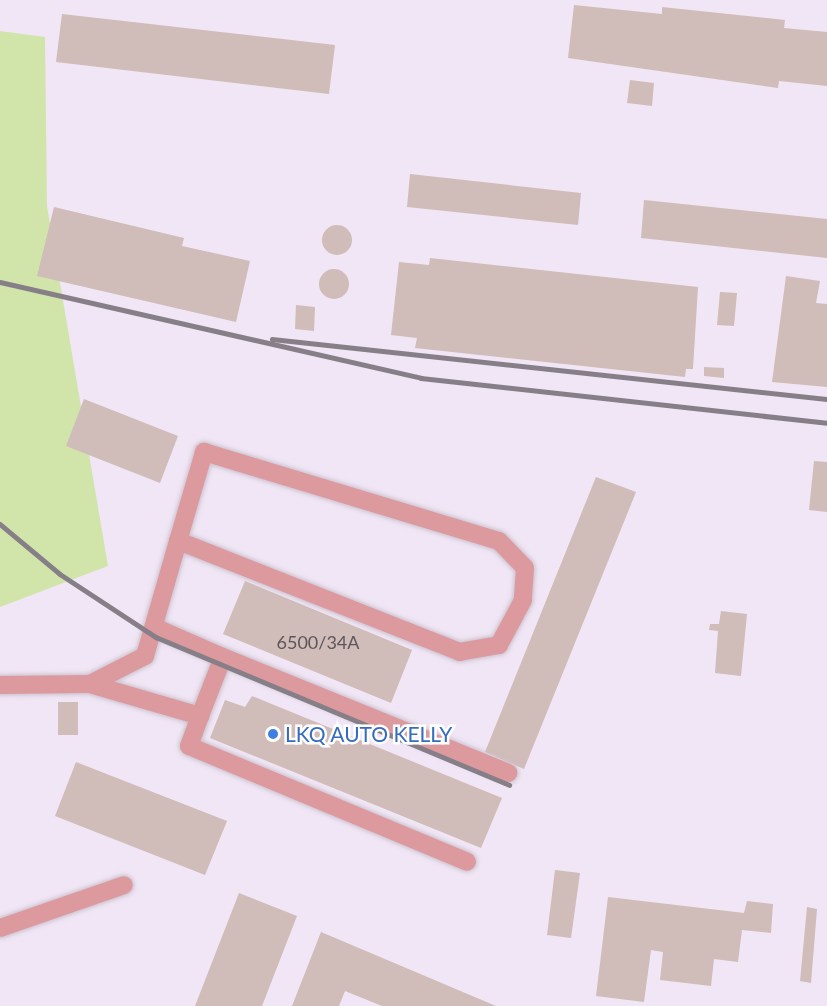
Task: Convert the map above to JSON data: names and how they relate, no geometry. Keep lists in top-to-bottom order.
{
  "places": ["LKQ AUTO KELLY"],
  "house_numbers": ["6500/34A"]
}
